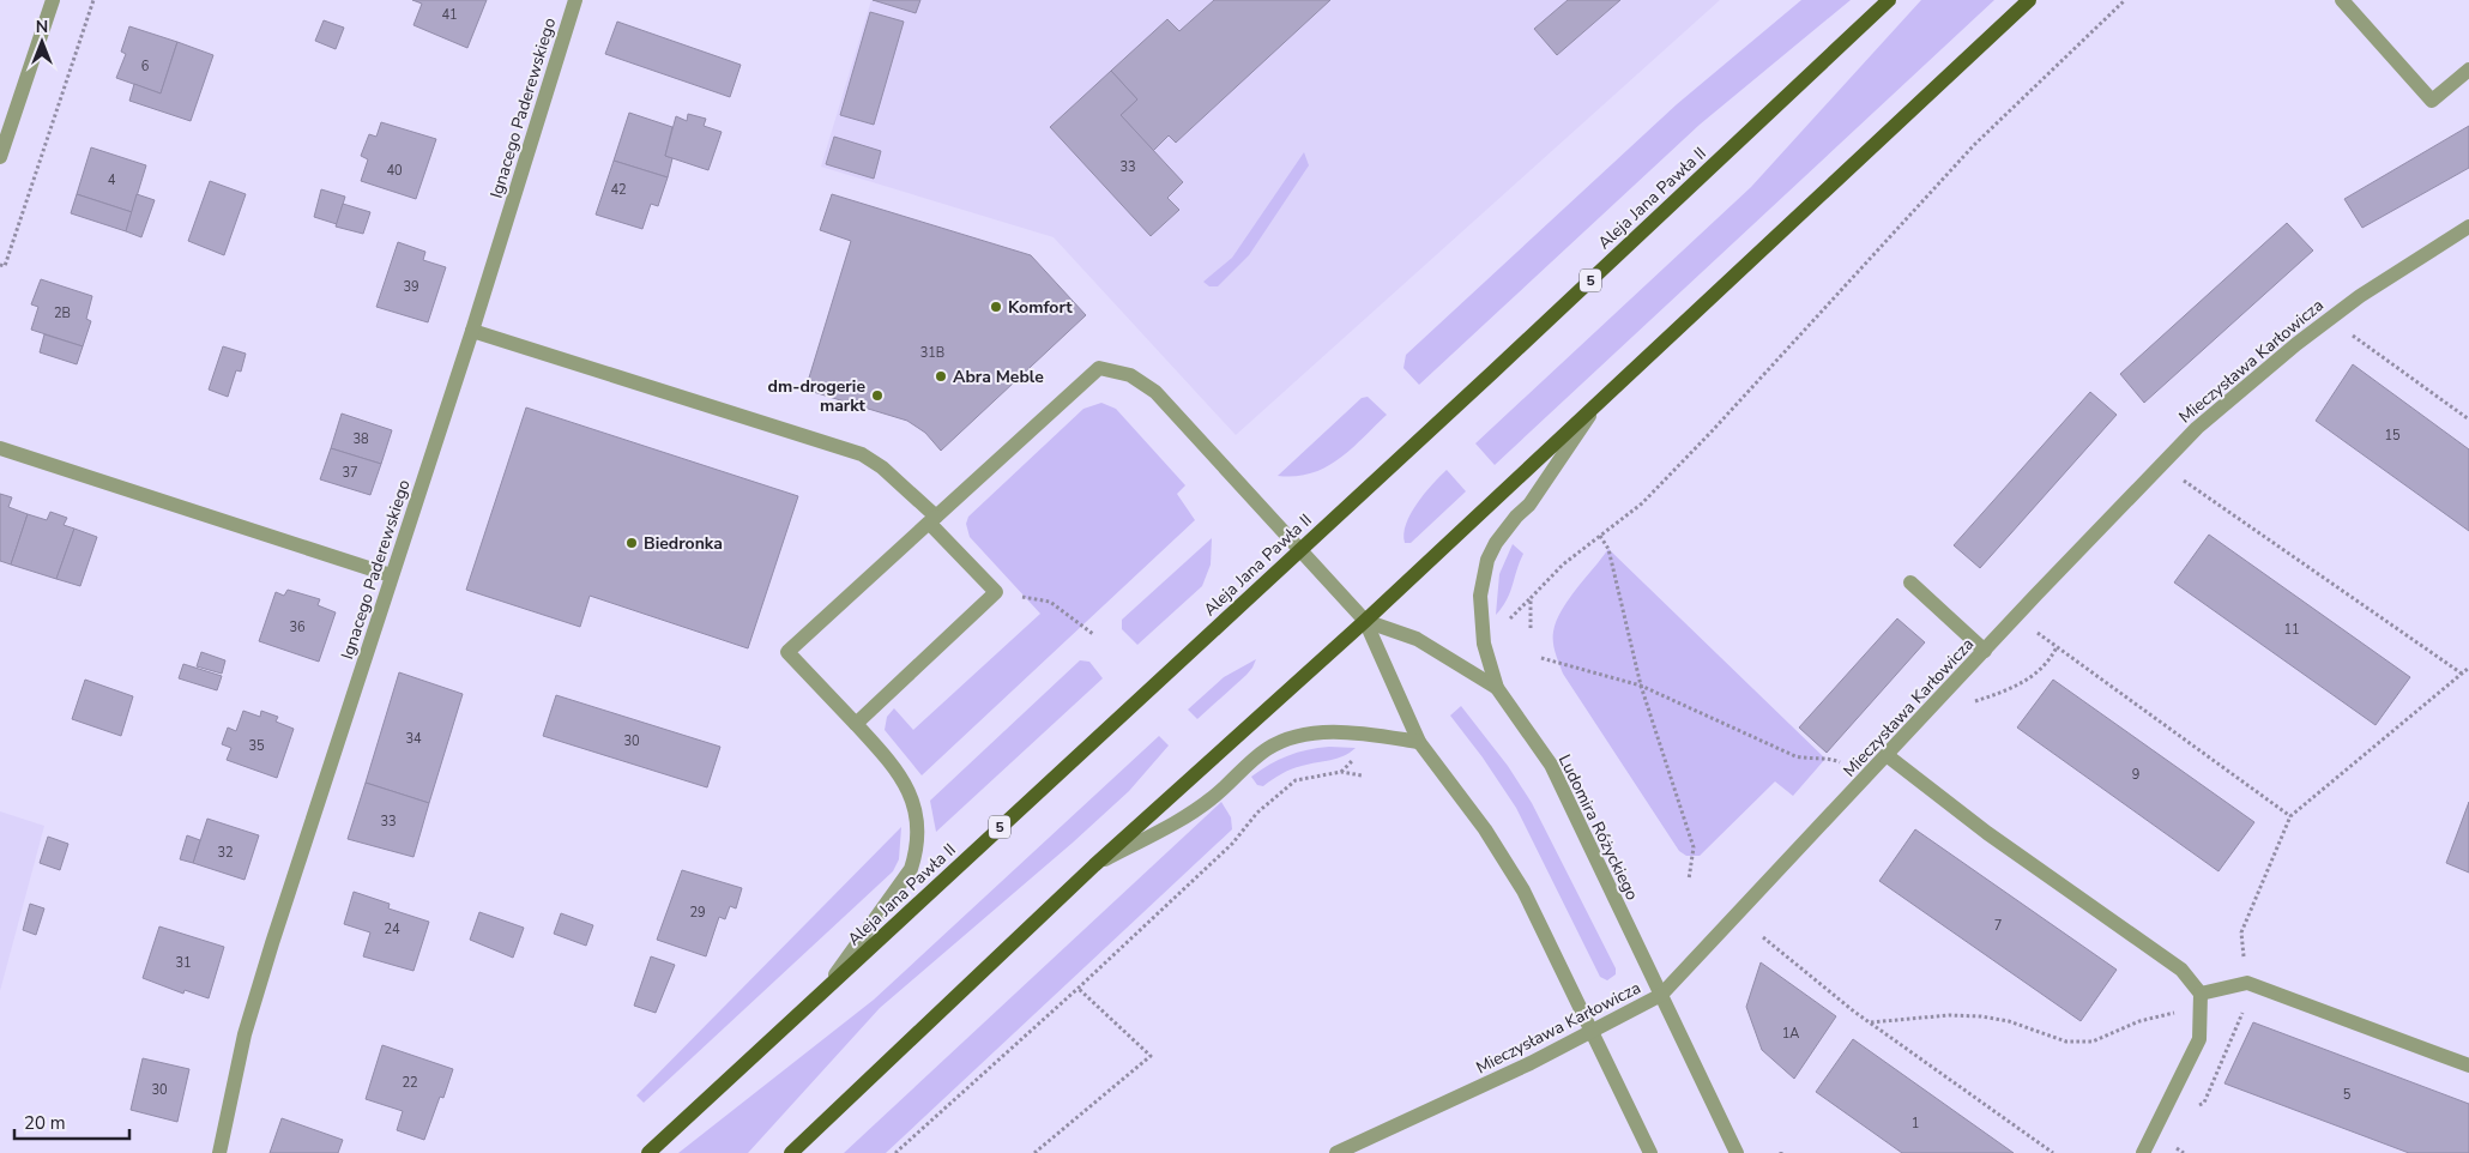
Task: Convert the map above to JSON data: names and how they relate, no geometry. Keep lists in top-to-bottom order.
{
  "streets": {
    "main road": ["Aleja Jana Pawła II", "5"],
    "street": ["Ignacego Paderewskiego", "Mieczysława Karłowicza", "Ludomira Różyckiego"]
  },
  "crossings": [
    ["Mieczysława Karłowicza", "Ludomira Różyckiego"]
  ],
  "places": [
    "Komfort",
    "Abra Meble",
    "dm-drogerie markt",
    "Biedronka"
  ],
  "house_numbers": [
    "41",
    "6",
    "33",
    "40",
    "4",
    "42",
    "39",
    "2B",
    "31B",
    "15",
    "38",
    "37",
    "36",
    "11",
    "34",
    "30",
    "35",
    "9",
    "33",
    "32",
    "29",
    "7",
    "24",
    "31",
    "1A",
    "22",
    "30",
    "5",
    "1"
  ],
  "scale_bar": "20 m",
  "north": "top"
}
